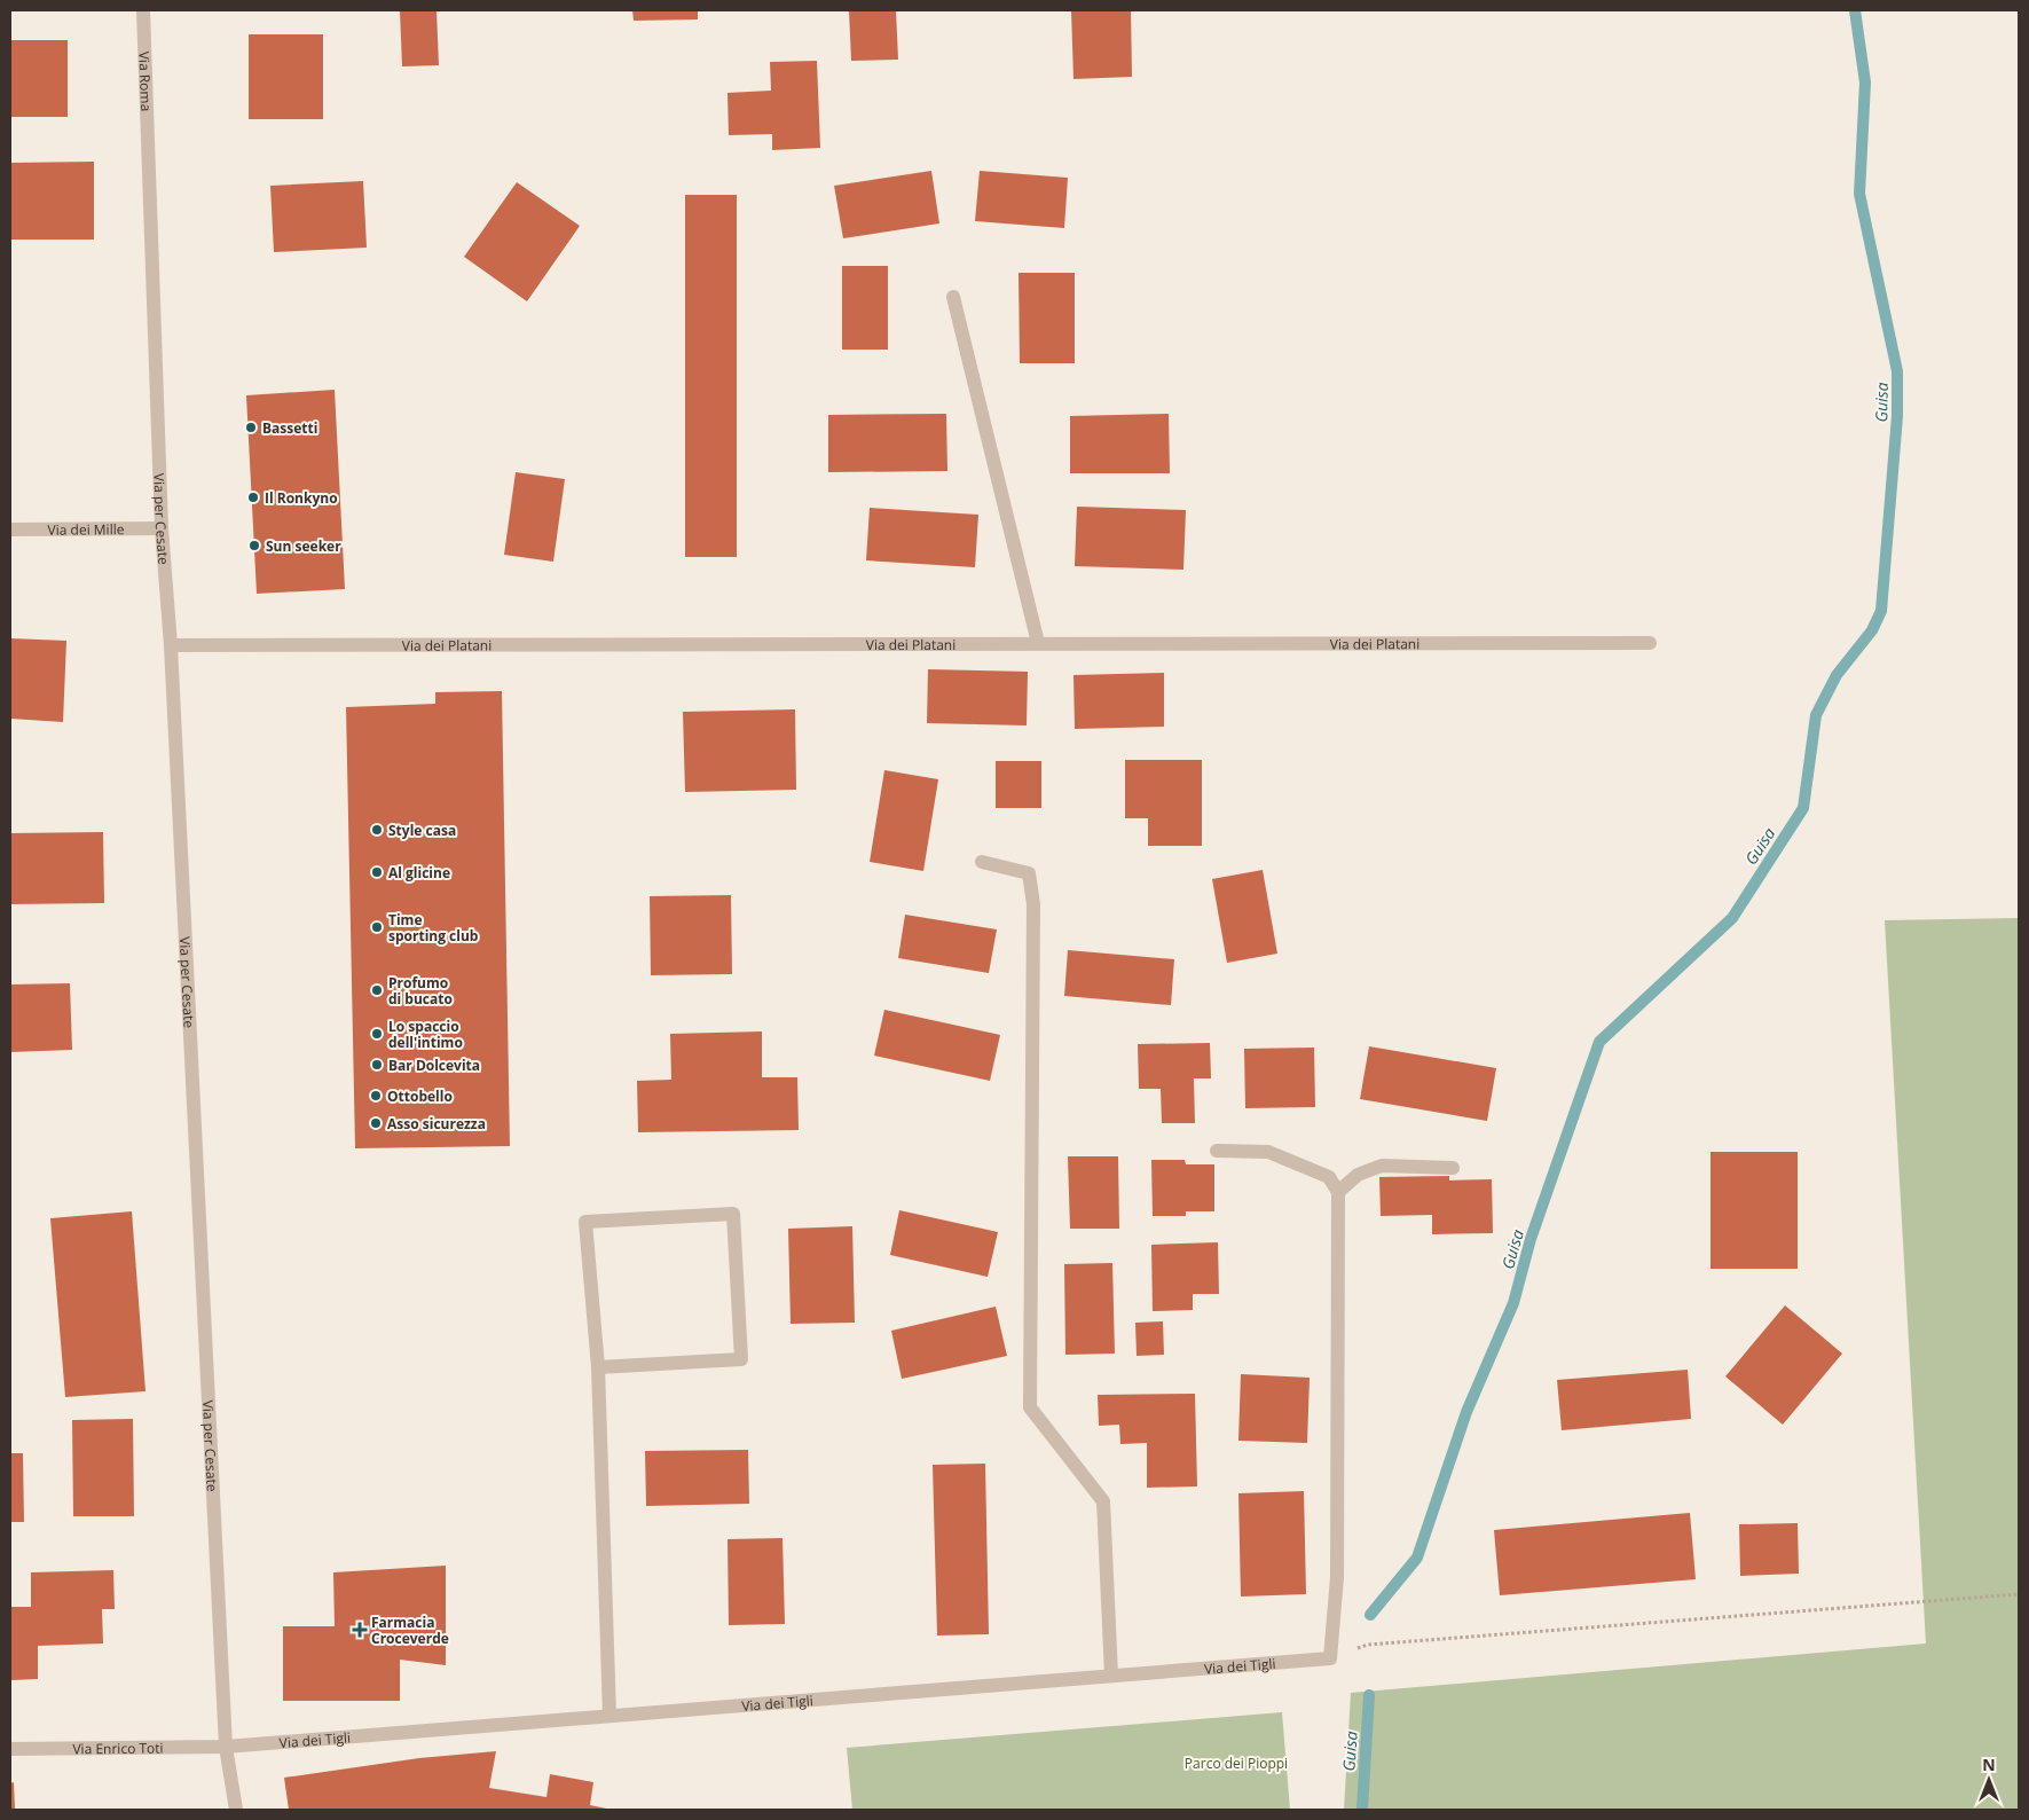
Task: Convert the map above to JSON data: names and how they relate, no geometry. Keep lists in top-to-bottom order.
{
  "streets": {
    "street": [
      "Via Roma",
      "Via per Cesate",
      "Via dei Mille",
      "Via dei Platani",
      "Via dei Tigli",
      "Via Enrico Toti"
    ]
  },
  "crossings": [
    ["Via Roma", "Via per Cesate"],
    ["Via per Cesate", "Via dei Mille"],
    ["Via per Cesate", "Via dei Platani"],
    ["Via per Cesate", "Via dei Tigli"],
    ["Via per Cesate", "Via Enrico Toti"],
    ["Via dei Tigli", "Via Enrico Toti"]
  ],
  "water": ["Guisa"],
  "parks": ["Parco dei Pioppi"],
  "places": {
    "other": [
      "Bassetti",
      "Il Ronkyno",
      "Sun seeker",
      "Style casa",
      "Al glicine",
      "Time sporting club",
      "Profumo di bucato",
      "Lo spaccio dell'intimo",
      "Bar Dolcevita",
      "Ottobello",
      "Asso sicurezza"
    ],
    "health": ["Farmacia Croceverde"]
  },
  "north": "top"
}
